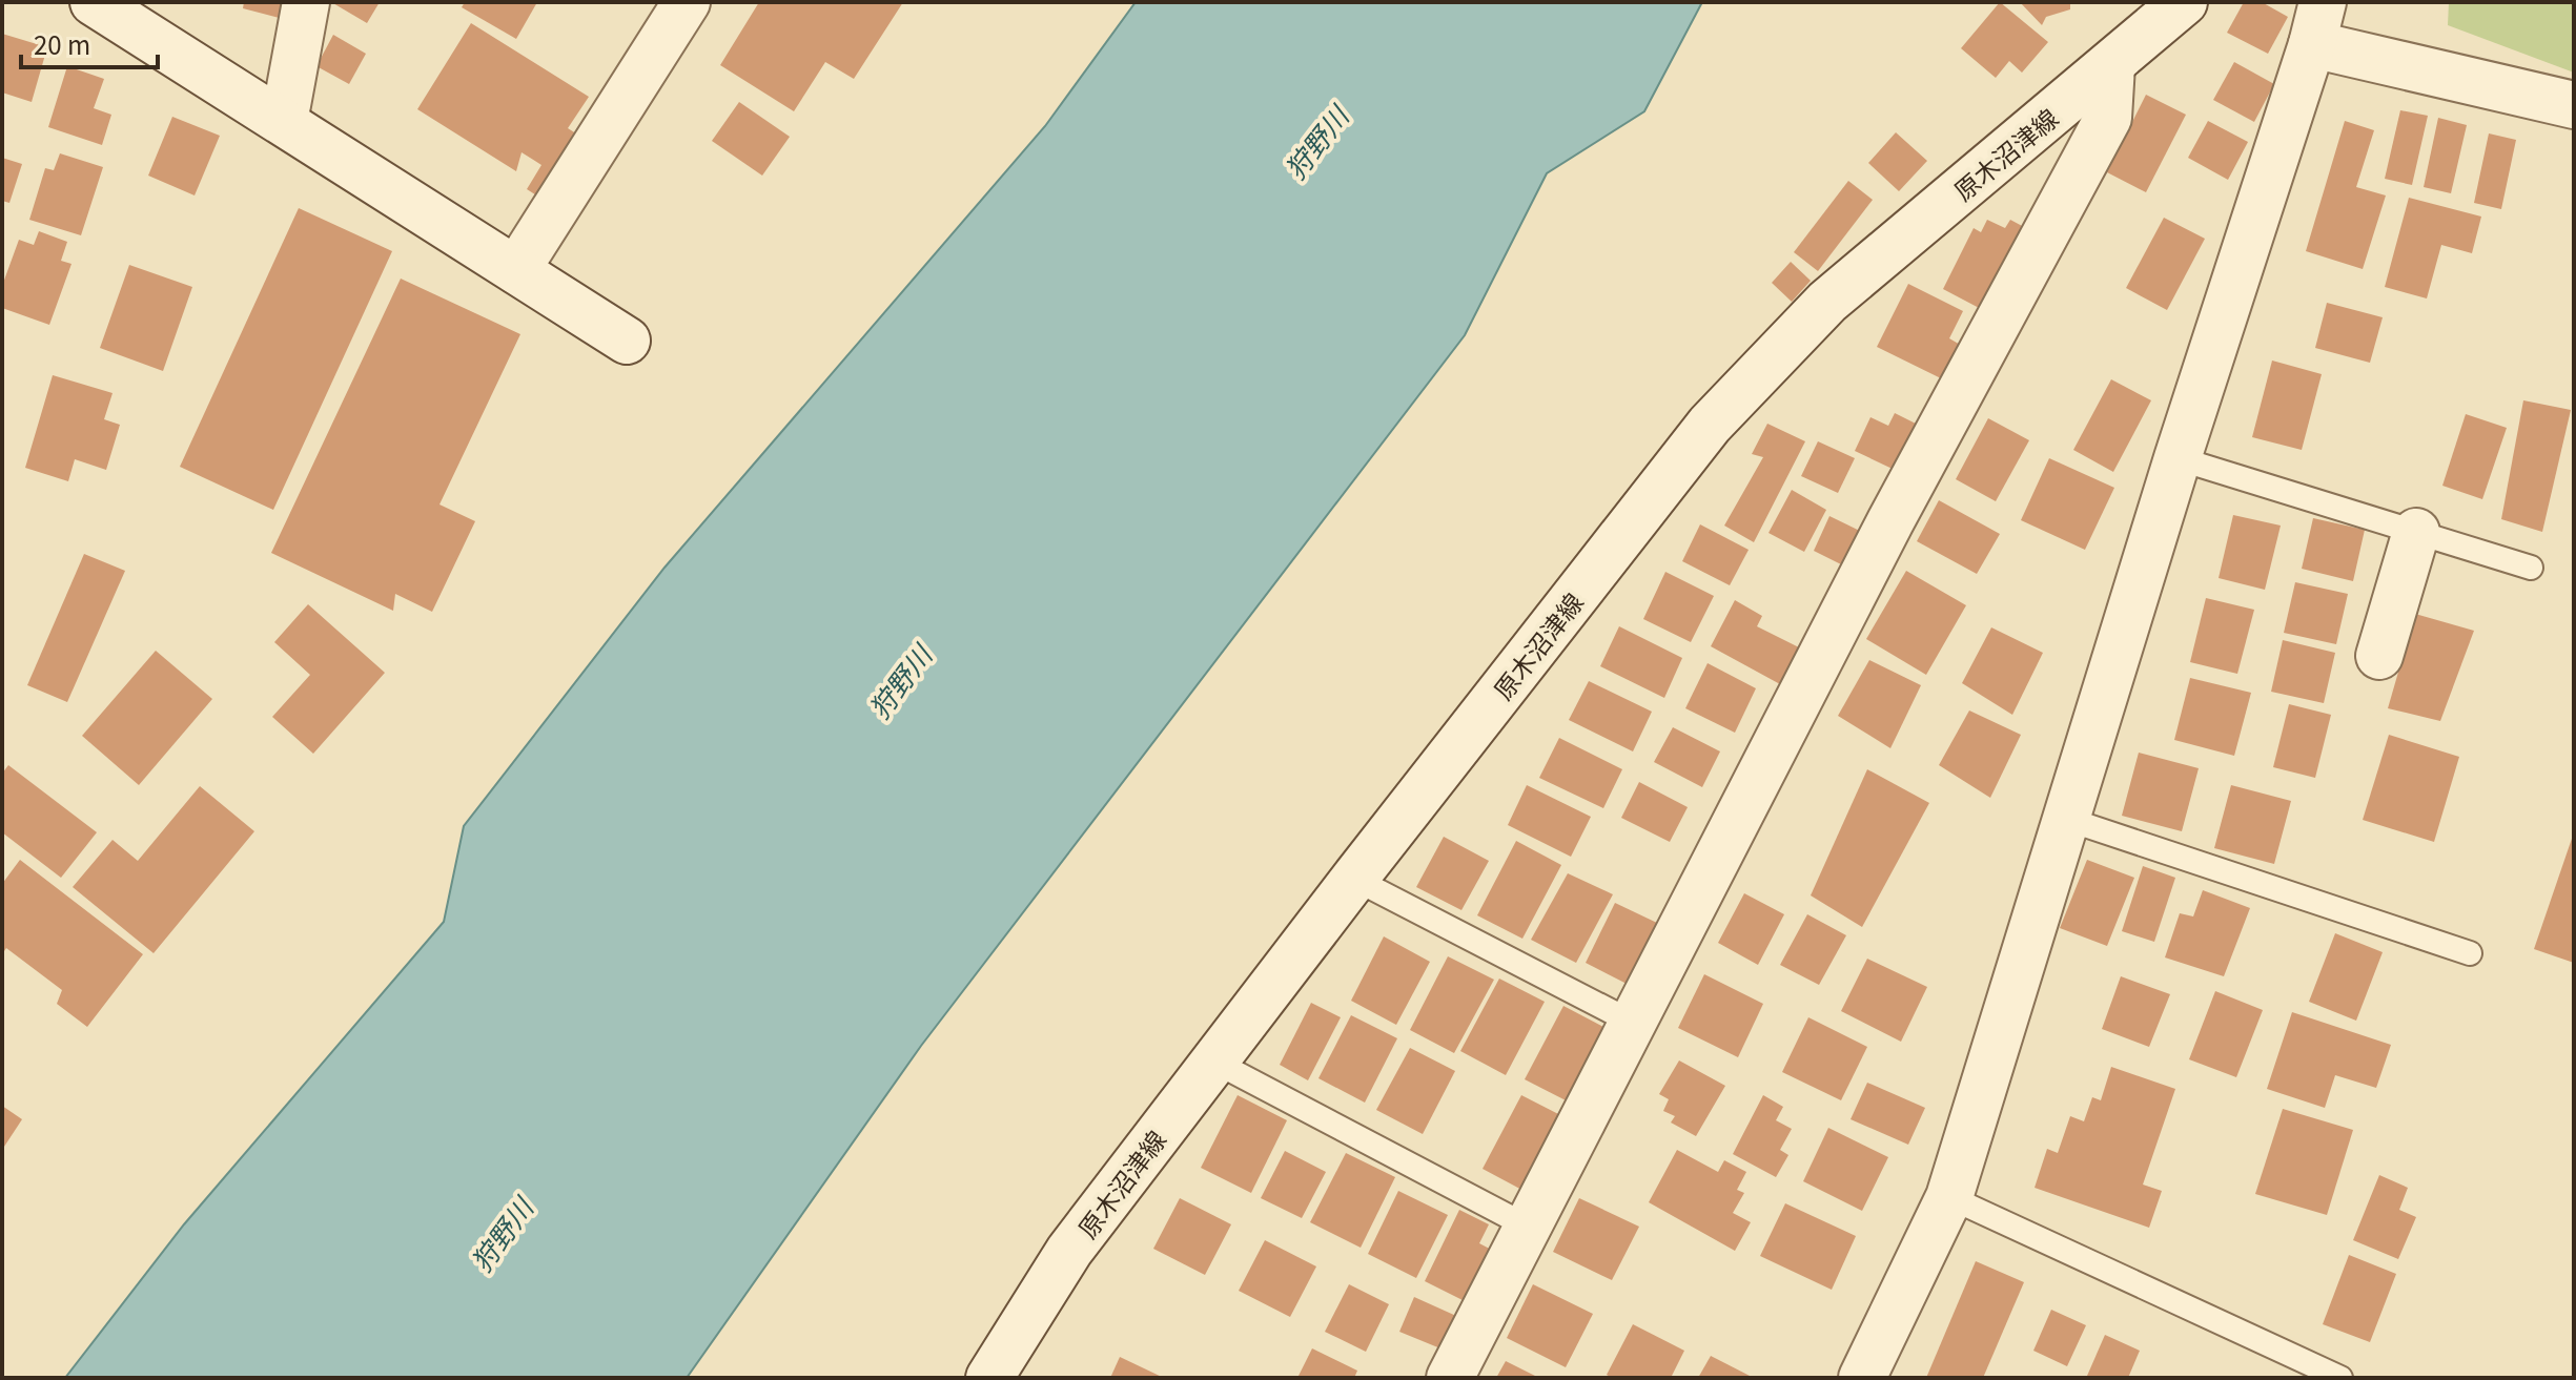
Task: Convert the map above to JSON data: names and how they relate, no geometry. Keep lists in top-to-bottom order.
{
  "streets": {
    "street": ["原木沼津線"]
  },
  "water": ["狩野川"],
  "scale_bar": "20 m"
}
